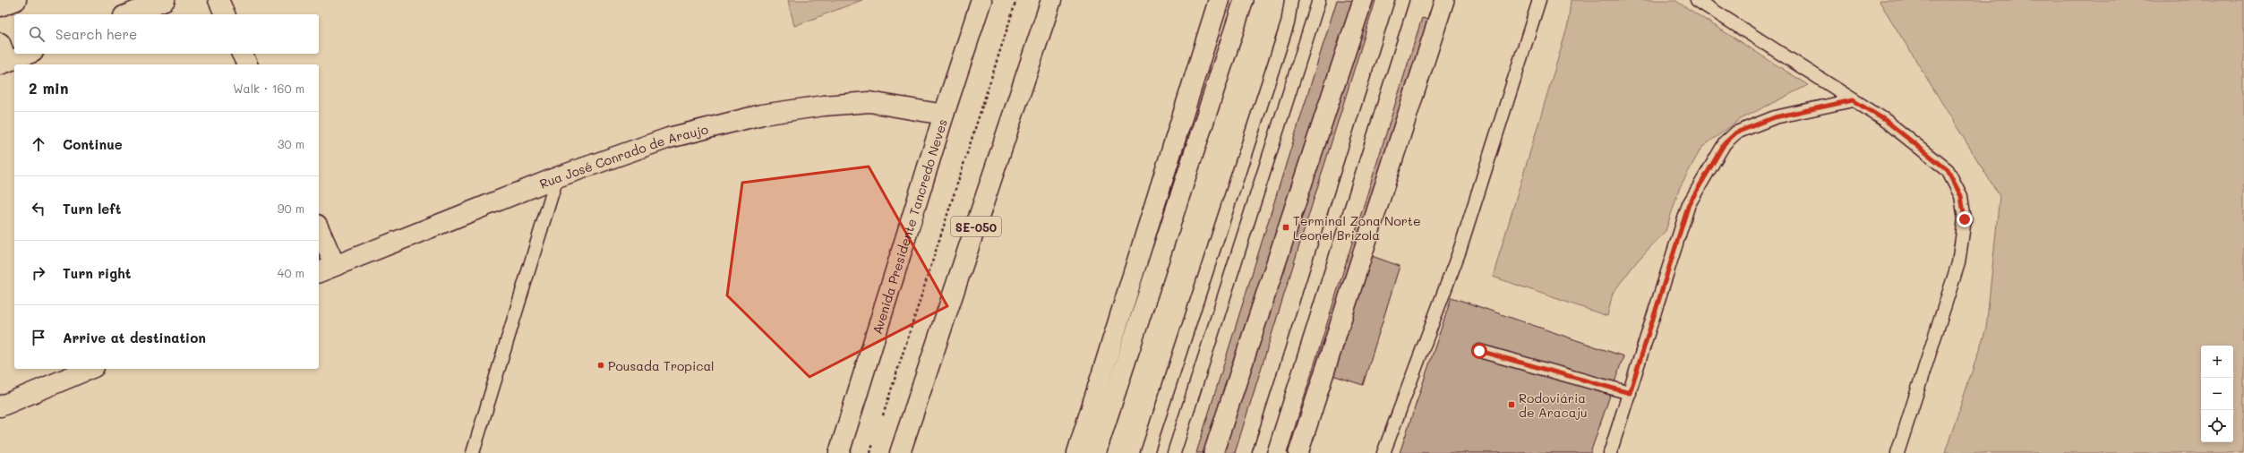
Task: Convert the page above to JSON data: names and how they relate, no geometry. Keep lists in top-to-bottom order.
{
  "streets": {
    "street": ["Rua José Conrado de Araujo", "Avenida Presidente Tancredo Neves", "SE-050"]
  },
  "crossings": [
    ["Rua José Conrado de Araujo", "Avenida Presidente Tancredo Neves"]
  ],
  "places": {
    "transit": ["Terminal Zona Norte Leonel Brizola", "Rodoviária de Aracaju"],
    "other": ["Pousada Tropical"]
  },
  "page": {
    "search": "Search here",
    "heading": ["2 min", "Walk · 160 m"],
    "list": [
      ["Continue", "30 m"],
      ["Turn left", "90 m"],
      ["Turn right", "40 m"],
      "Arrive at destination"
    ],
    "map_buttons": ["+", "−"]
  }
}
